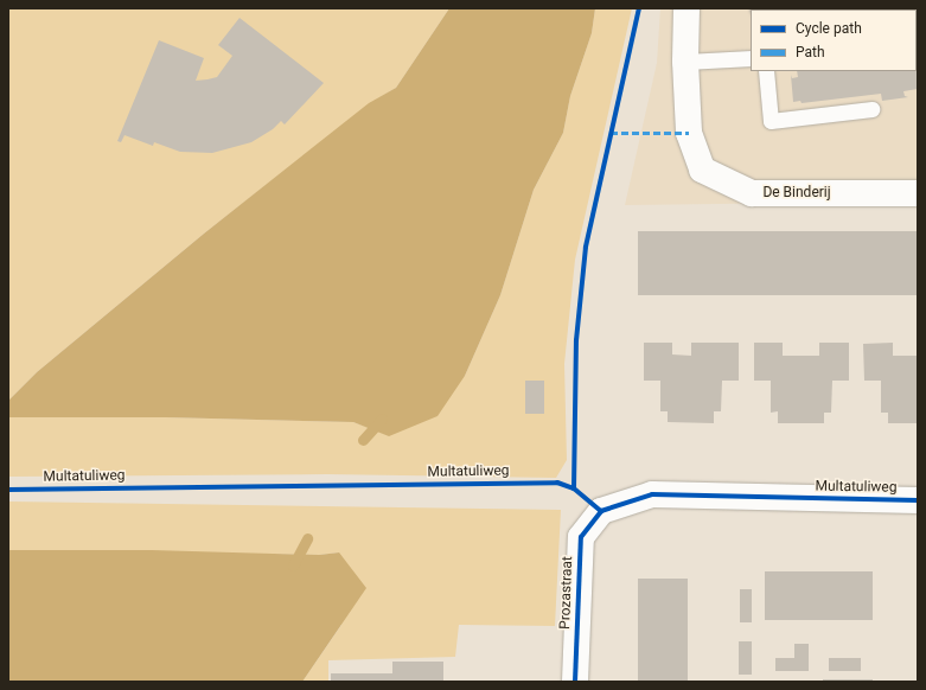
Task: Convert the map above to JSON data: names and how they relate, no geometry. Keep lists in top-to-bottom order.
{
  "streets": {
    "street": ["De Binderij", "Multatuliweg", "Prozastraat"]
  },
  "crossings": [
    ["Multatuliweg", "Prozastraat"]
  ],
  "legend": ["Cycle path", "Path"]
}
